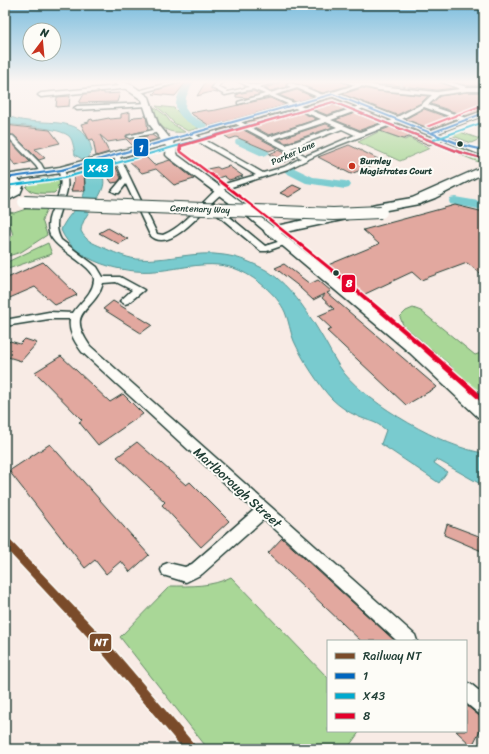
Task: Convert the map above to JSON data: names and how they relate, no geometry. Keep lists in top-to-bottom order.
{
  "streets": {
    "main road": ["Centenary Way"],
    "street": ["Parker Lane", "Marlborough Street"]
  },
  "places": ["Burnley Magistrates Court"],
  "lines": [
    "transit line 1",
    "transit line X43",
    "transit line 8",
    "rail line NT"
  ],
  "legend": [
    "Railway NT",
    "1",
    "X43",
    "8"
  ],
  "north": "top"
}
